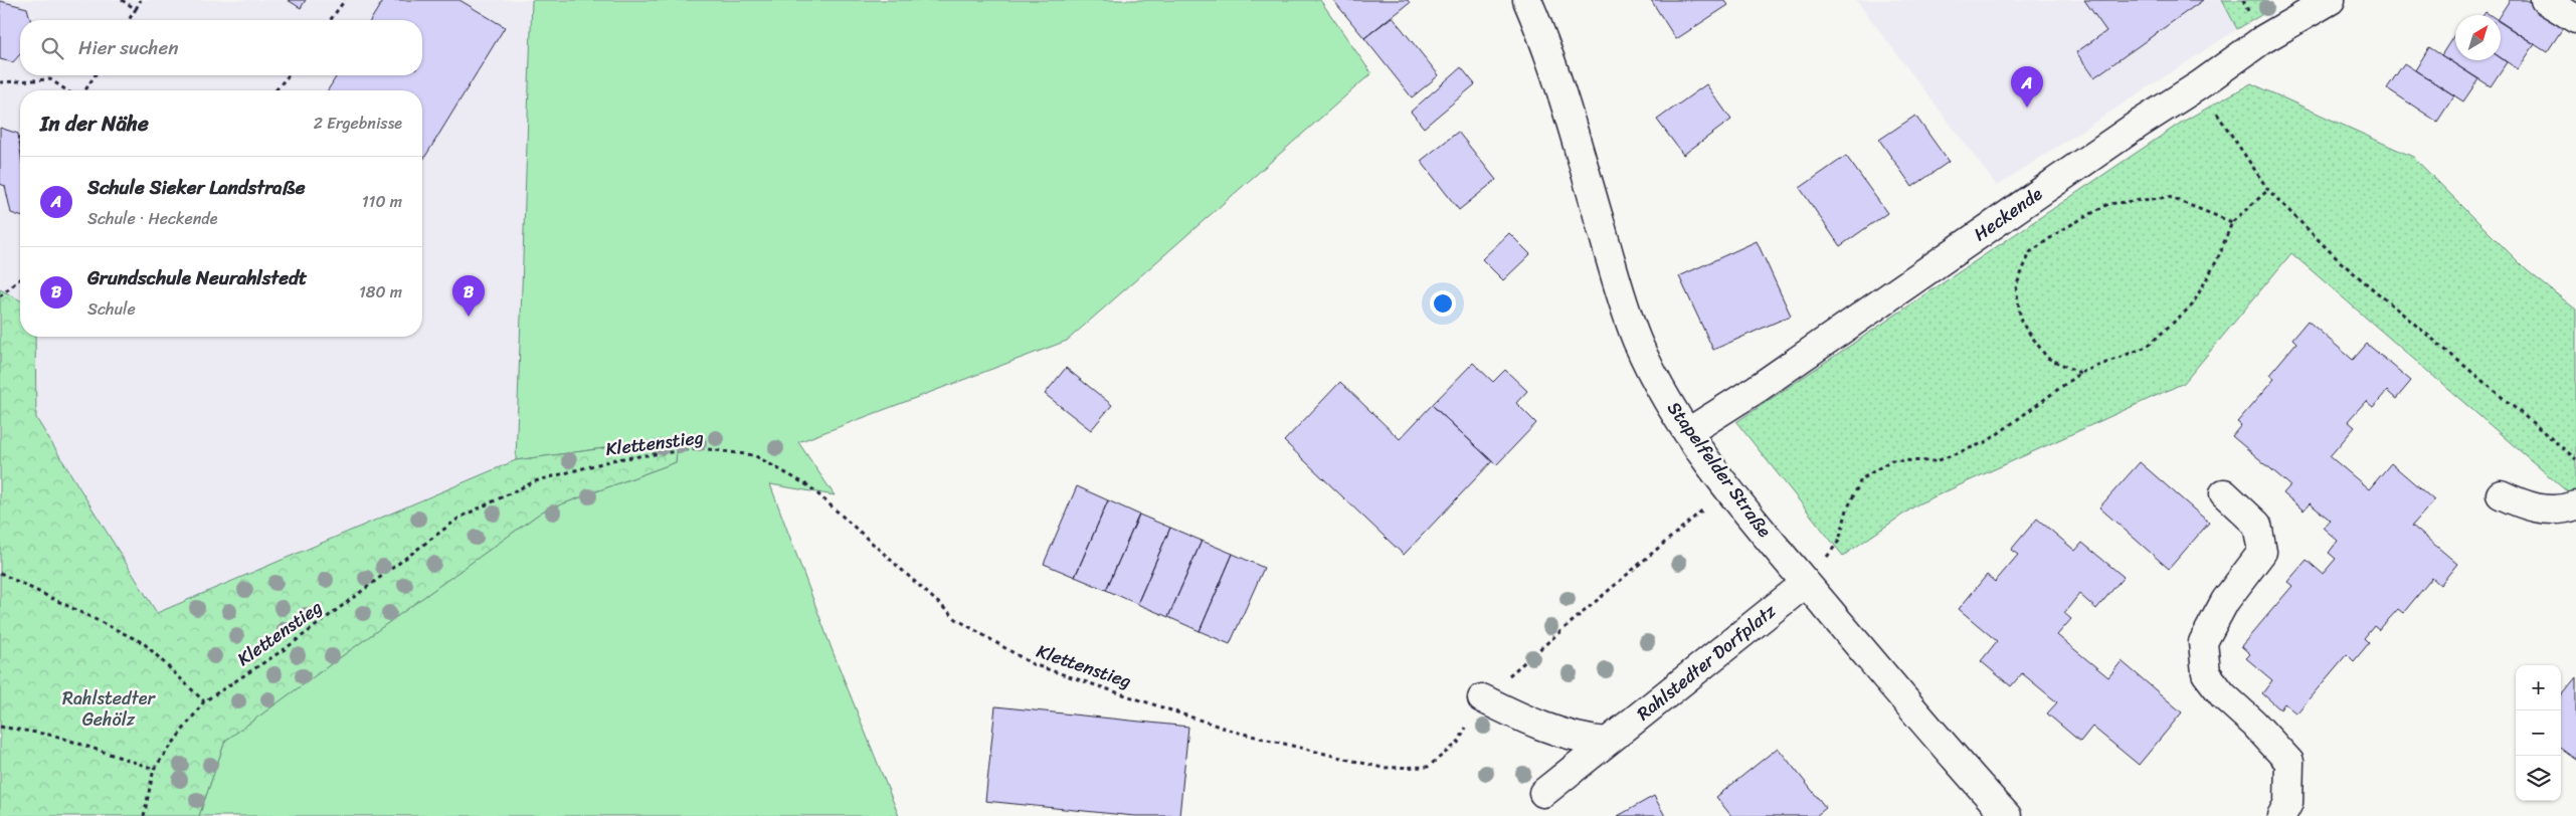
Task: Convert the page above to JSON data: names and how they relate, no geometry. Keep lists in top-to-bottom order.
{
  "streets": {
    "street": ["Heckende", "Stapelfelder Straße", "Rahlstedter Dorfplatz"],
    "path": ["Klettenstieg"]
  },
  "crossings": [
    ["Heckende", "Stapelfelder Straße"],
    ["Stapelfelder Straße", "Rahlstedter Dorfplatz"]
  ],
  "parks": ["Rahlstedter Gehölz"],
  "north": "top right",
  "page": {
    "search": "Hier suchen",
    "pins": ["A", "B"],
    "heading": ["In der Nähe", "2 Ergebnisse"],
    "list": [
      {
        "mark": "A",
        "name": "Schule Sieker Landstraße",
        "note": "Schule · Heckende",
        "value": "110 m"
      },
      {
        "mark": "B",
        "name": "Grundschule Neurahlstedt",
        "note": "Schule",
        "value": "180 m"
      }
    ],
    "map_buttons": ["+", "−"]
  }
}
